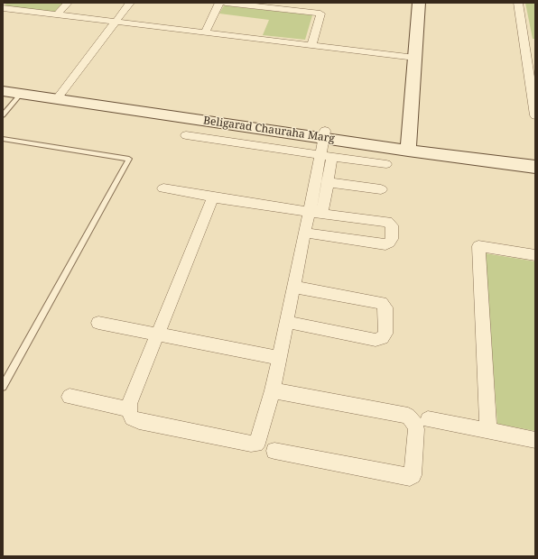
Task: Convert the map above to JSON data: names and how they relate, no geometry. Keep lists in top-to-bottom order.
{
  "streets": {
    "street": ["Beligarad Chauraha Marg"]
  }
}
